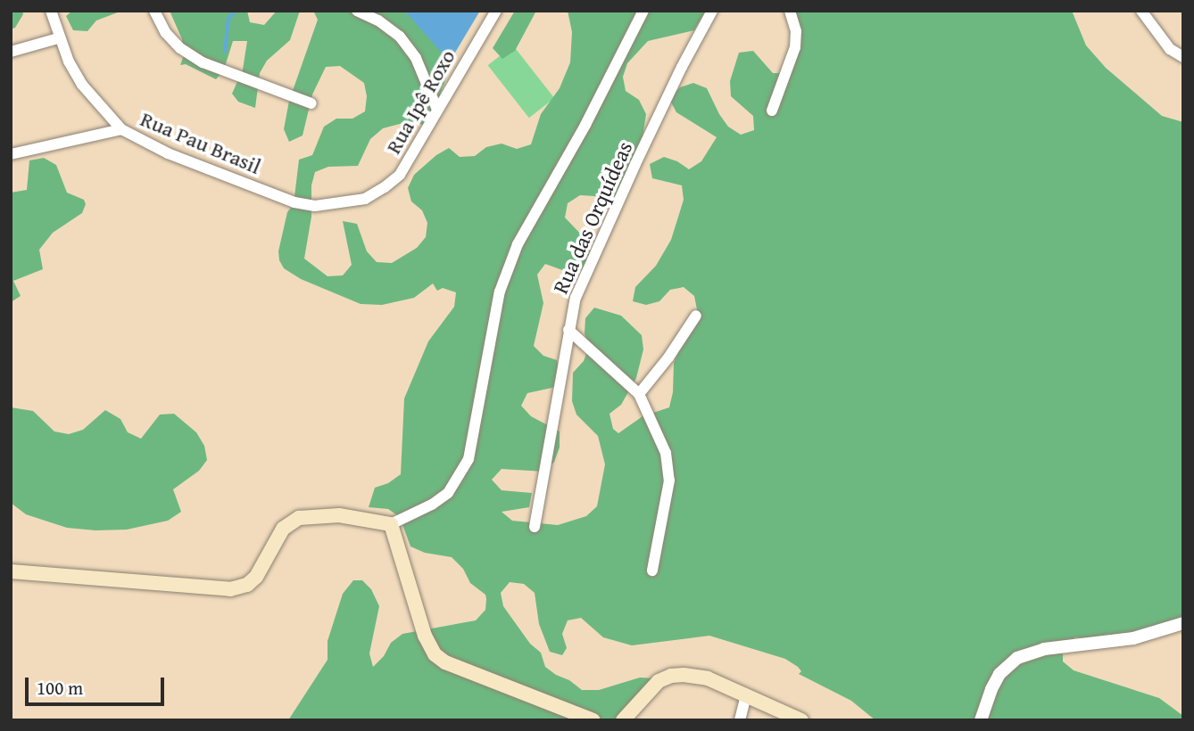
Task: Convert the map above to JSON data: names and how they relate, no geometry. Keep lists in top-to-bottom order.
{
  "streets": {
    "street": ["Rua Ipê Roxo", "Rua Pau Brasil", "Rua das Orquídeas"]
  },
  "crossings": [
    ["Rua Ipê Roxo", "Rua Pau Brasil"]
  ],
  "scale_bar": "100 m"
}
